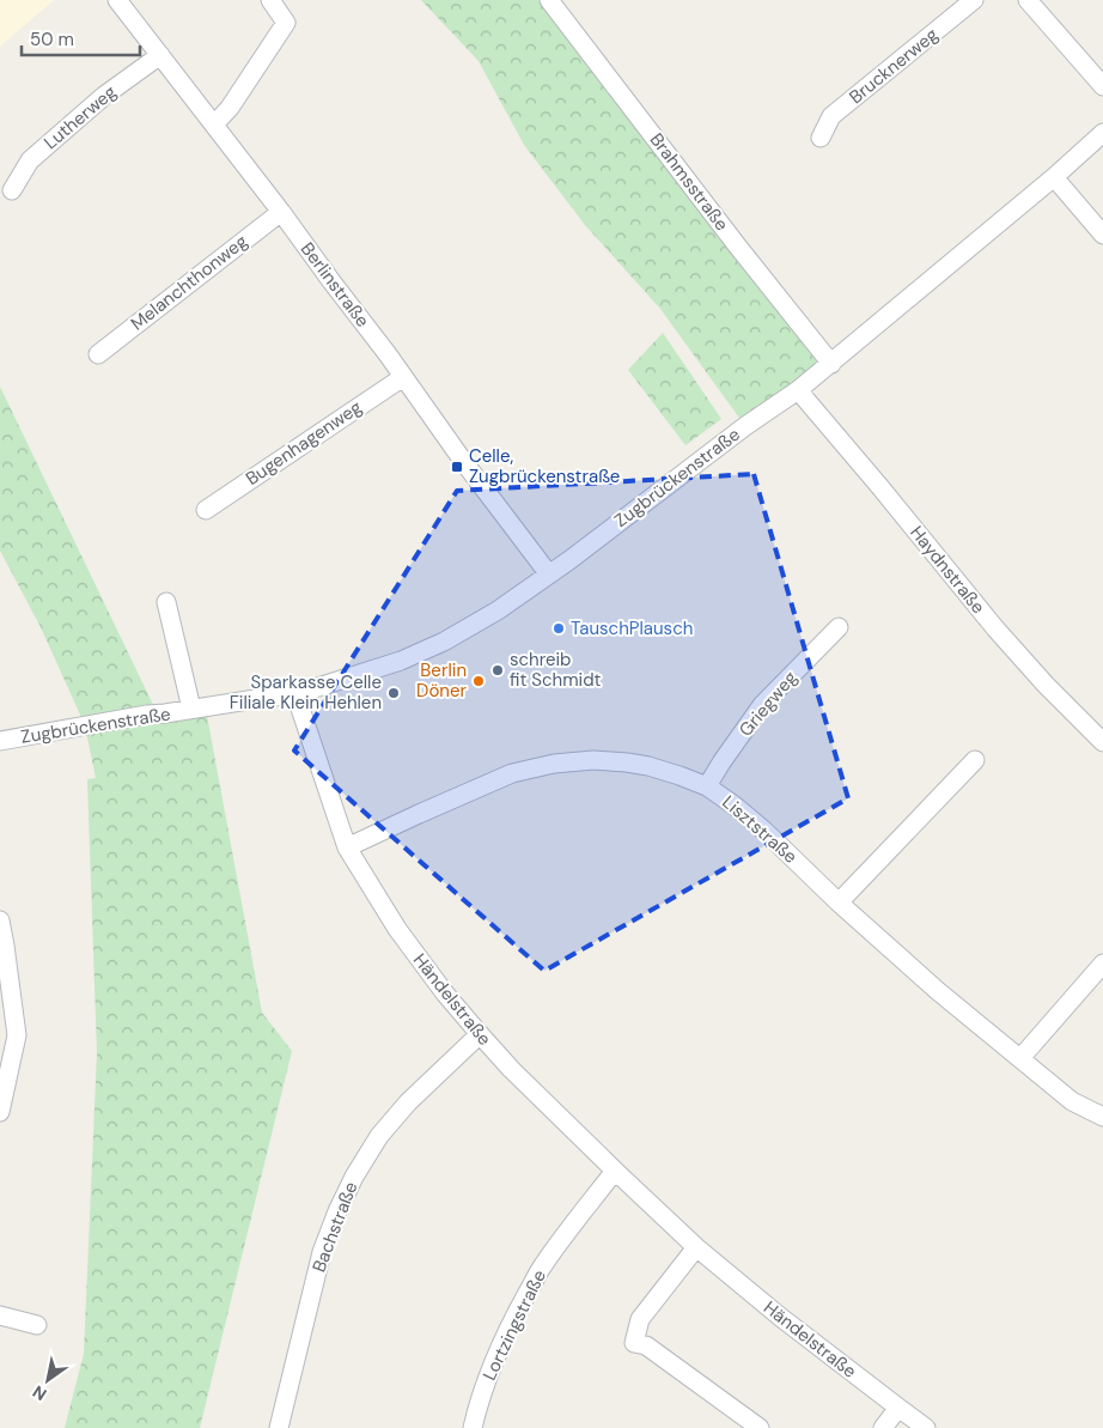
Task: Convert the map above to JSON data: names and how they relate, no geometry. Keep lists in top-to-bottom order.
{
  "streets": {
    "street": [
      "Brucknerweg",
      "Lutherweg",
      "Brahmsstraße",
      "Melanchthonweg",
      "Berlinstraße",
      "Bugenhagenweg",
      "Zugbrückenstraße",
      "Haydnstraße",
      "Griegweg",
      "Lisztstraße",
      "Händelstraße",
      "Bachstraße",
      "Lortzingstraße"
    ]
  },
  "crossings": [
    ["Lutherweg", "Berlinstraße"],
    ["Brahmsstraße", "Zugbrückenstraße"],
    ["Melanchthonweg", "Berlinstraße"],
    ["Berlinstraße", "Bugenhagenweg"],
    ["Berlinstraße", "Zugbrückenstraße"],
    ["Zugbrückenstraße", "Haydnstraße"],
    ["Zugbrückenstraße", "Händelstraße"],
    ["Griegweg", "Lisztstraße"],
    ["Lisztstraße", "Händelstraße"],
    ["Händelstraße", "Bachstraße"],
    ["Händelstraße", "Lortzingstraße"]
  ],
  "places": {
    "transit": ["Celle, Zugbrückenstraße"],
    "other": [
      "TauschPlausch",
      "schreib fit Schmidt",
      "Berlin Döner",
      "Sparkasse Celle Filiale Klein Hehlen"
    ]
  },
  "scale_bar": "50 m",
  "north": "bottom left"
}
